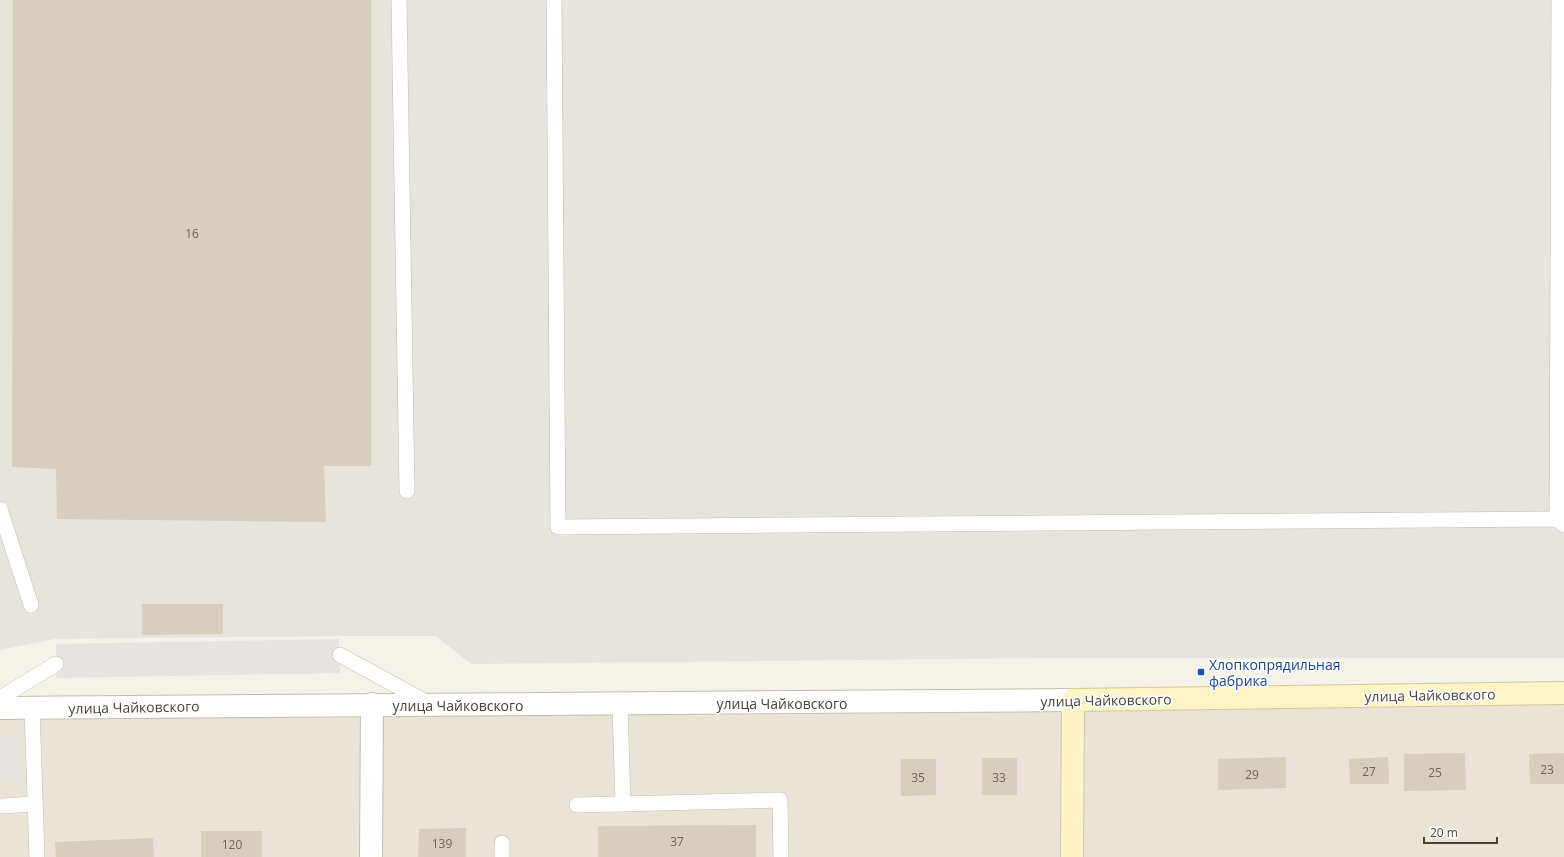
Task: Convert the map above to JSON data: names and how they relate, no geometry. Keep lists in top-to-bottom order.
{
  "streets": {
    "main road": ["улица Чайковского"]
  },
  "places": {
    "transit": ["Хлопкопрядильная фабрика"]
  },
  "house_numbers": [
    "16",
    "23",
    "27",
    "25",
    "29",
    "35",
    "33",
    "37",
    "139",
    "120"
  ],
  "scale_bar": "20 m"
}
